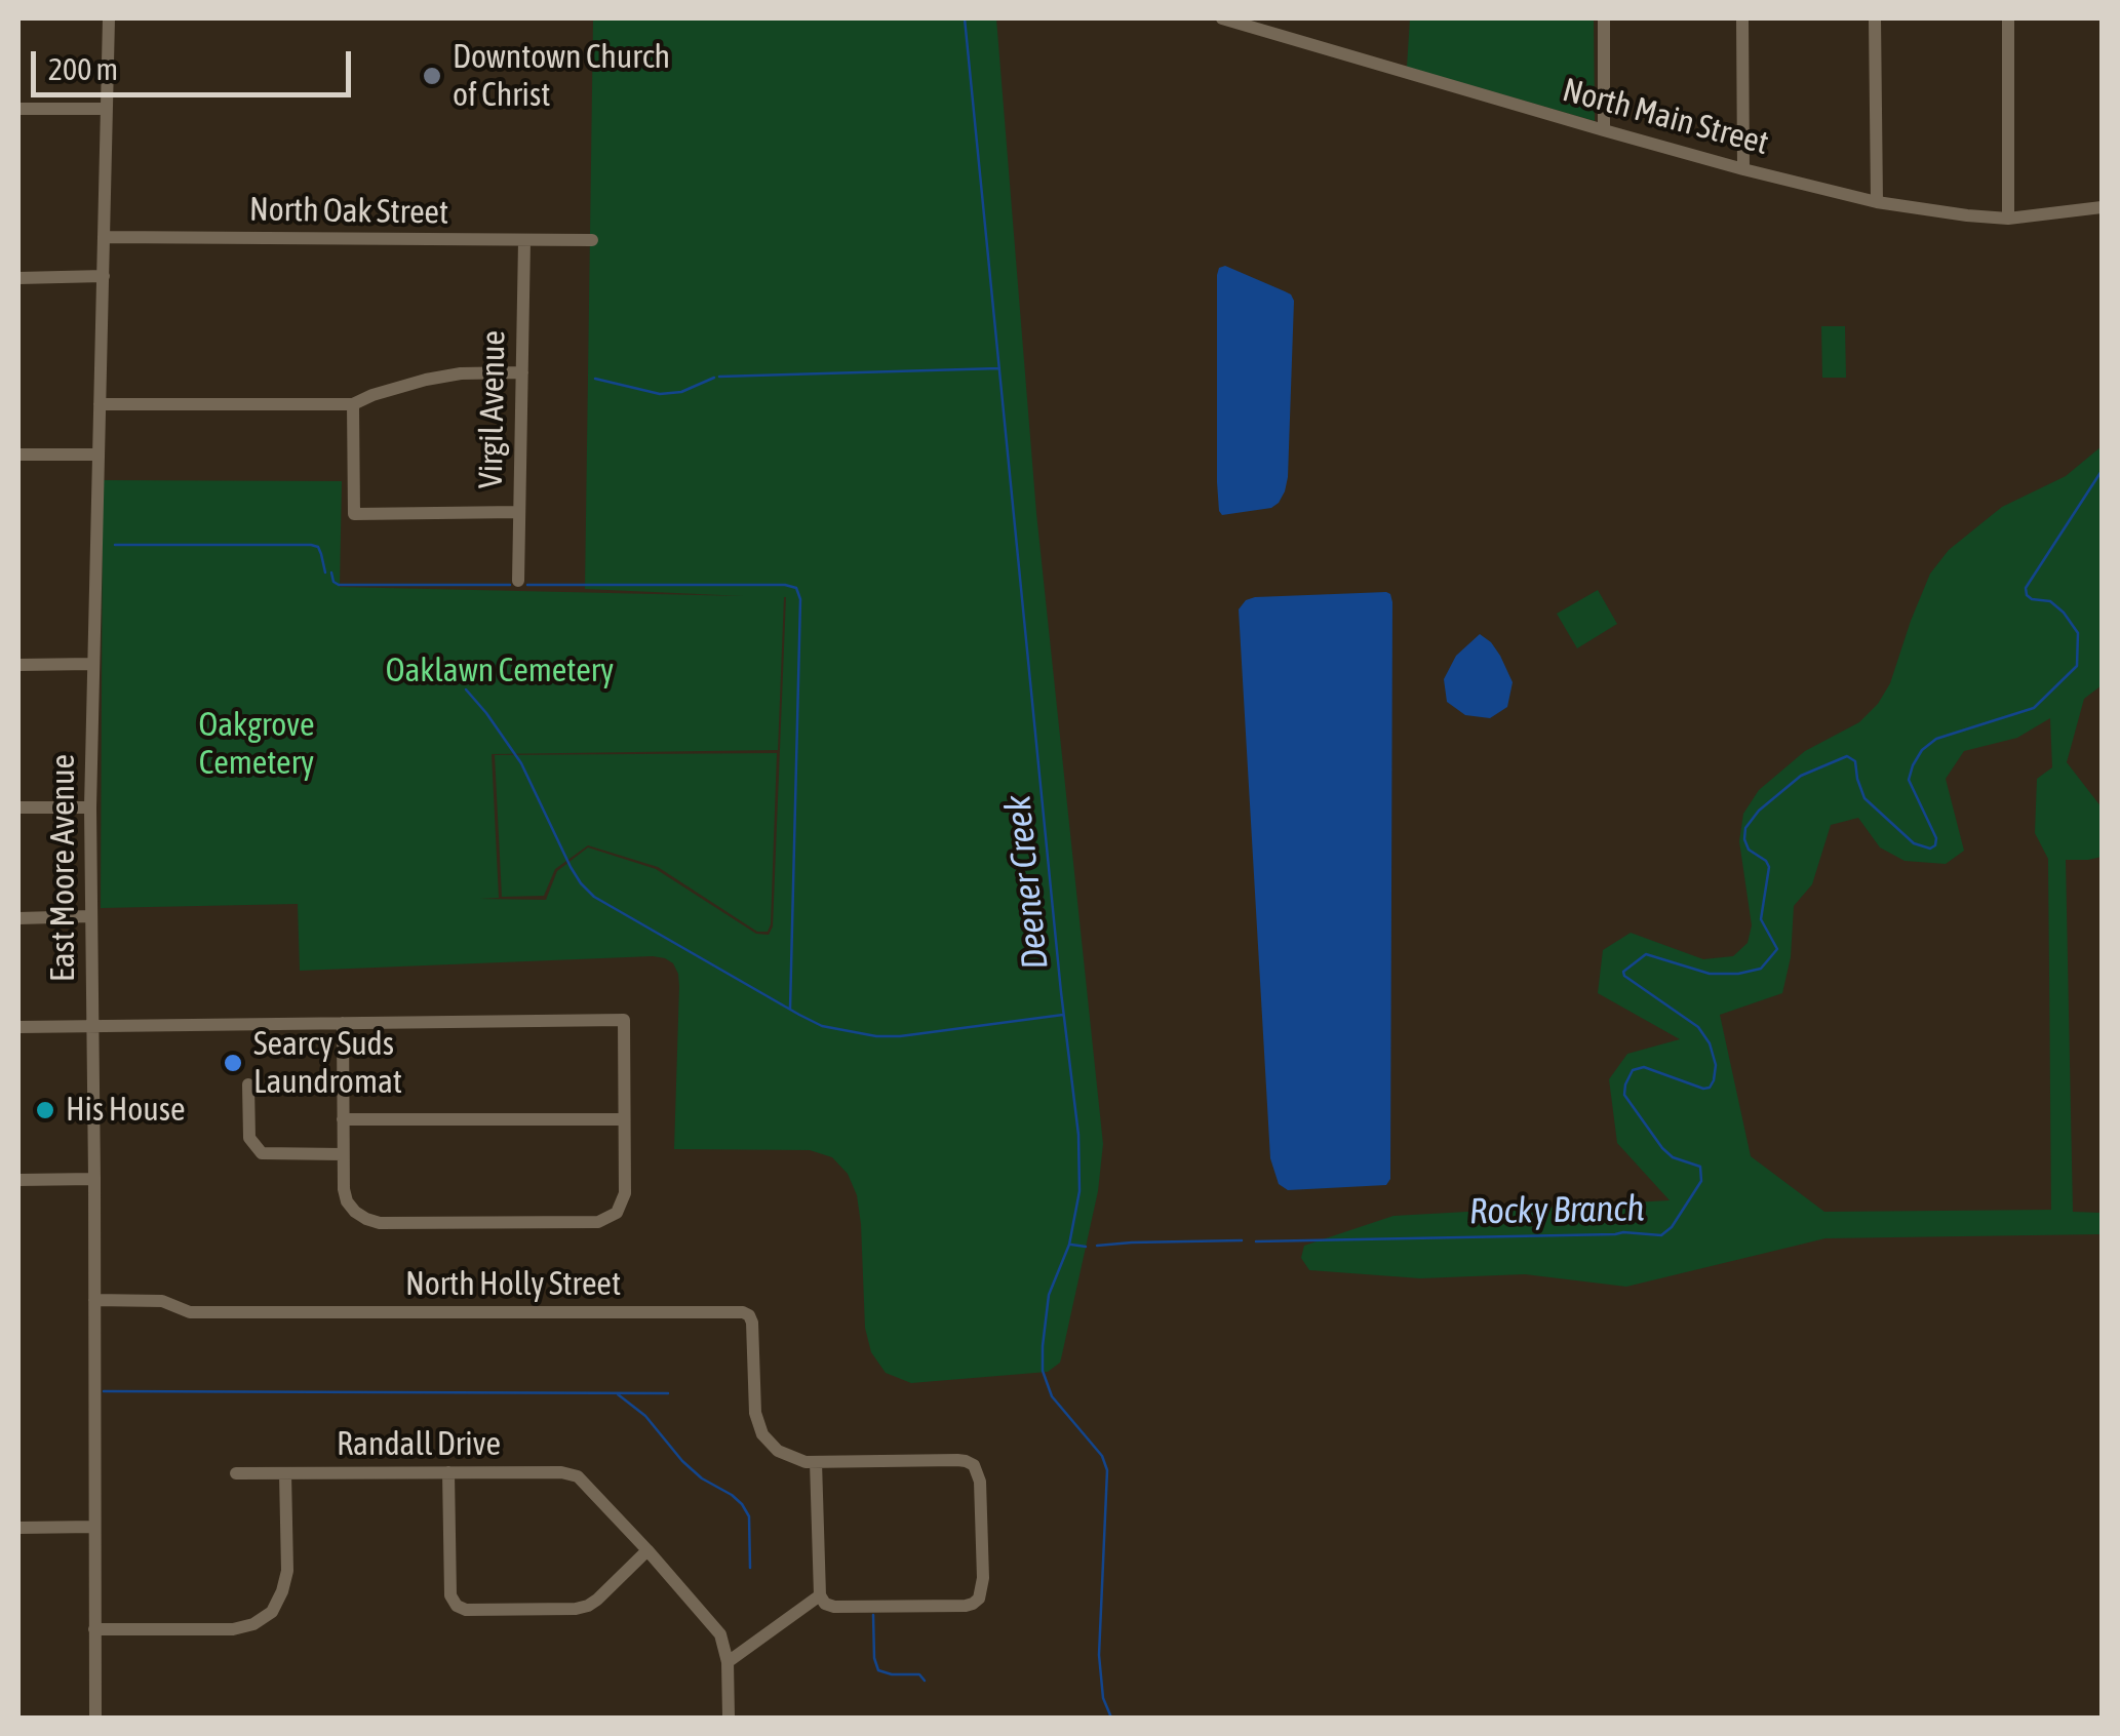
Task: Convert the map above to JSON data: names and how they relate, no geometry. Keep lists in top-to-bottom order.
{
  "streets": {
    "street": [
      "North Main Street",
      "North Oak Street",
      "Virgil Avenue",
      "East Moore Avenue",
      "North Holly Street",
      "Randall Drive"
    ]
  },
  "crossings": [
    ["North Oak Street", "Virgil Avenue"],
    ["North Oak Street", "East Moore Avenue"],
    ["East Moore Avenue", "North Holly Street"]
  ],
  "water": ["Deener Creek", "Rocky Branch"],
  "parks": ["Oaklawn Cemetery", "Oakgrove Cemetery"],
  "places": ["Downtown Church of Christ", "Searcy Suds Laundromat", "His House"],
  "scale_bar": "200 m"
}
